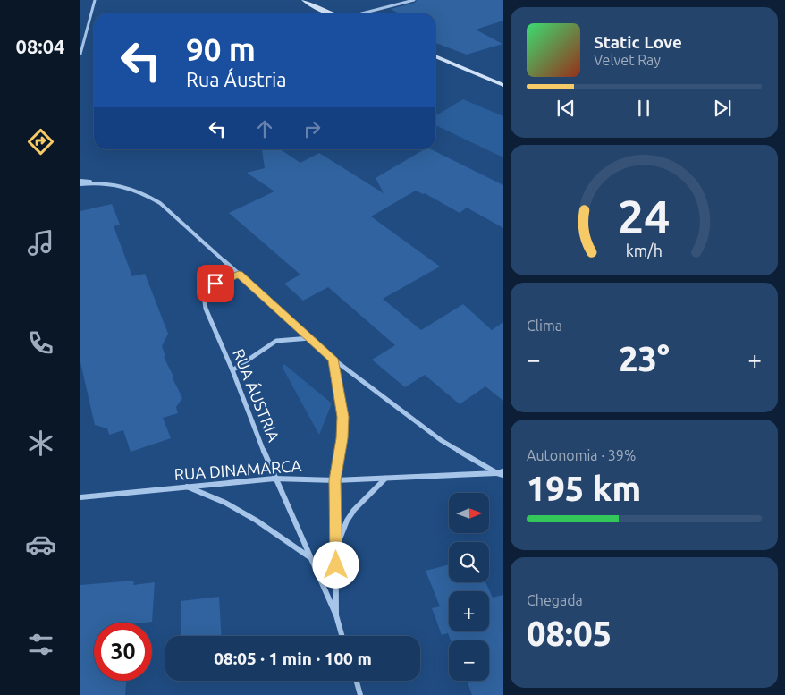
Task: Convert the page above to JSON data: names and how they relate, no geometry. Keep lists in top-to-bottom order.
{
  "streets": {
    "street": ["RUA ÁUSTRIA", "RUA DINAMARCA"]
  },
  "crossings": [
    ["RUA ÁUSTRIA", "RUA DINAMARCA"]
  ],
  "north": "right",
  "page": {
    "tabs": "08:04",
    "turn": ["90 m", "Rua Áustria"],
    "song": ["Static Love", "Velvet Ray"],
    "tile": [
      "Clima",
      ["Autonomia · 39%", "195 km"],
      ["Chegada", "08:05"]
    ],
    "heat": ["−", "23°", "+"],
    "map_buttons": ["+", "−"],
    "limit": "30",
    "trip": "08:05 · 1 min · 100 m",
    "gauge": ["24", "km/h"]
  }
}
